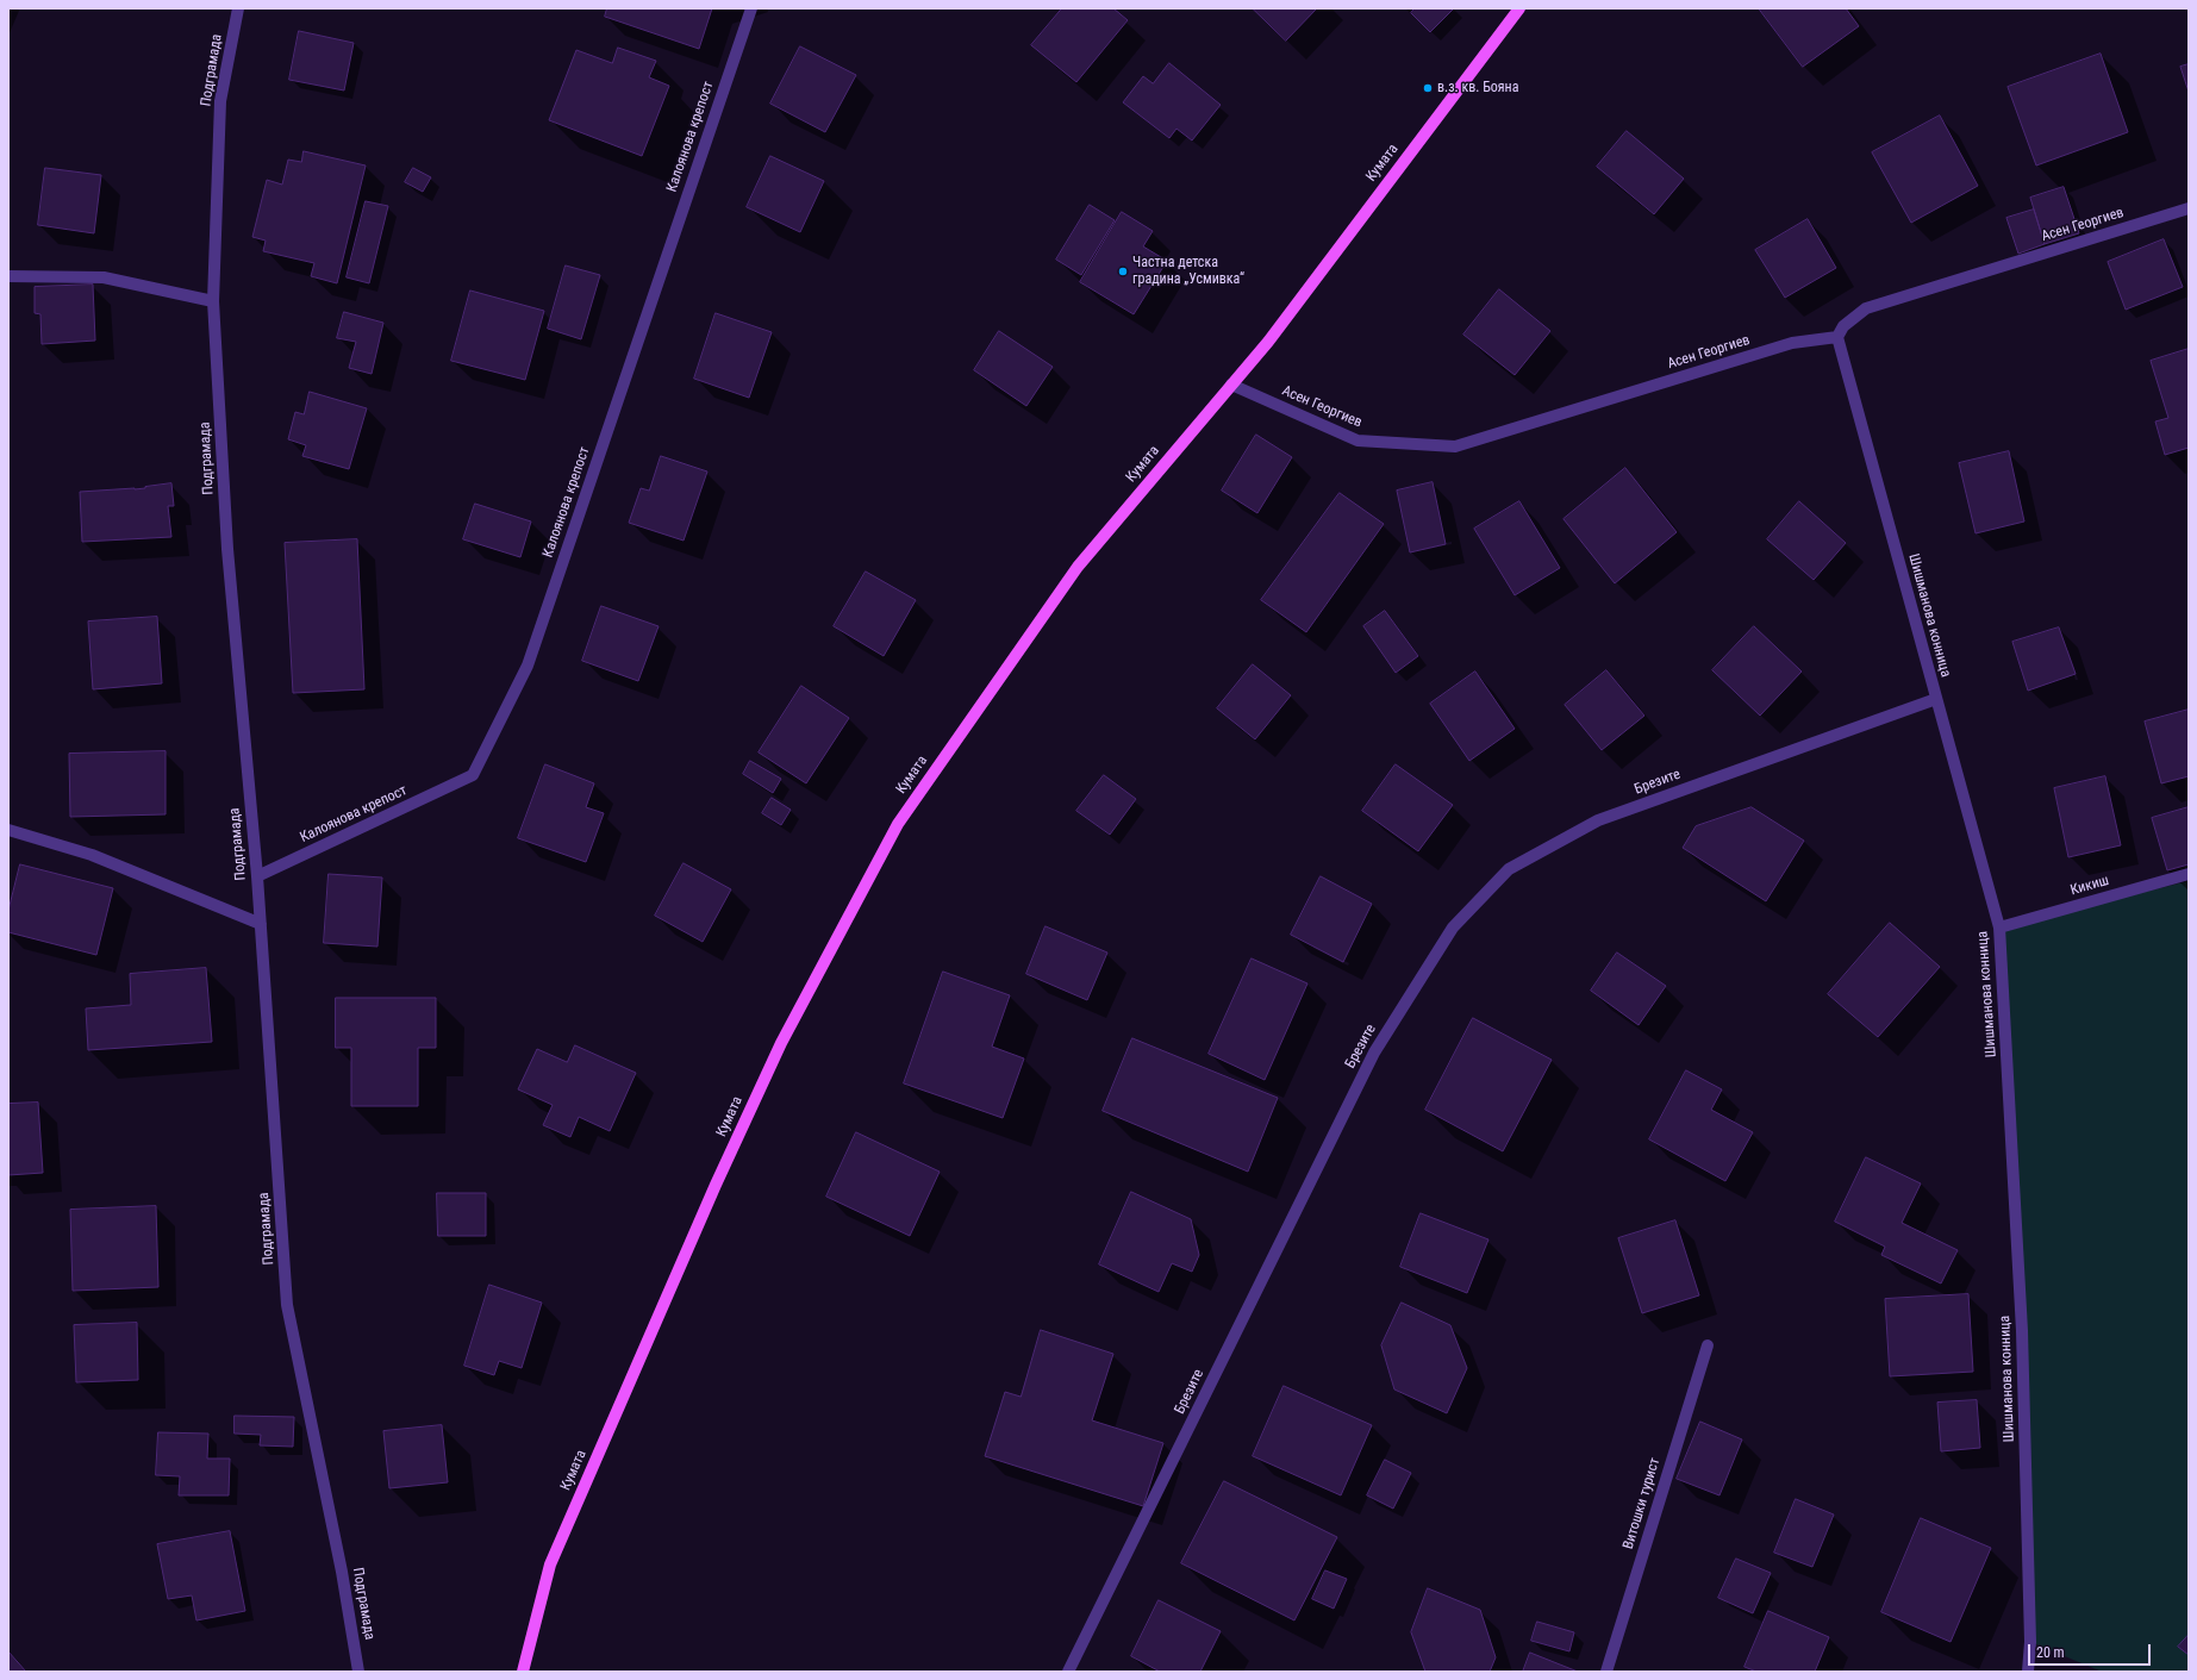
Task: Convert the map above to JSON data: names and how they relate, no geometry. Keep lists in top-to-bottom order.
{
  "streets": {
    "main road": ["Кумата"],
    "street": [
      "Подграмада",
      "Калоянова крепост",
      "Асен Георгиев",
      "Шишманова конница",
      "Брезите",
      "Кикиш",
      "Витошки турист"
    ]
  },
  "crossings": [
    ["Подграмада", "Калоянова крепост"],
    ["Кумата", "Асен Георгиев"],
    ["Асен Георгиев", "Шишманова конница"],
    ["Шишманова конница", "Брезите"],
    ["Шишманова конница", "Кикиш"]
  ],
  "places": ["в.з. кв. Бояна", "Частна детска градина „Усмивка“"],
  "scale_bar": "20 m"
}
